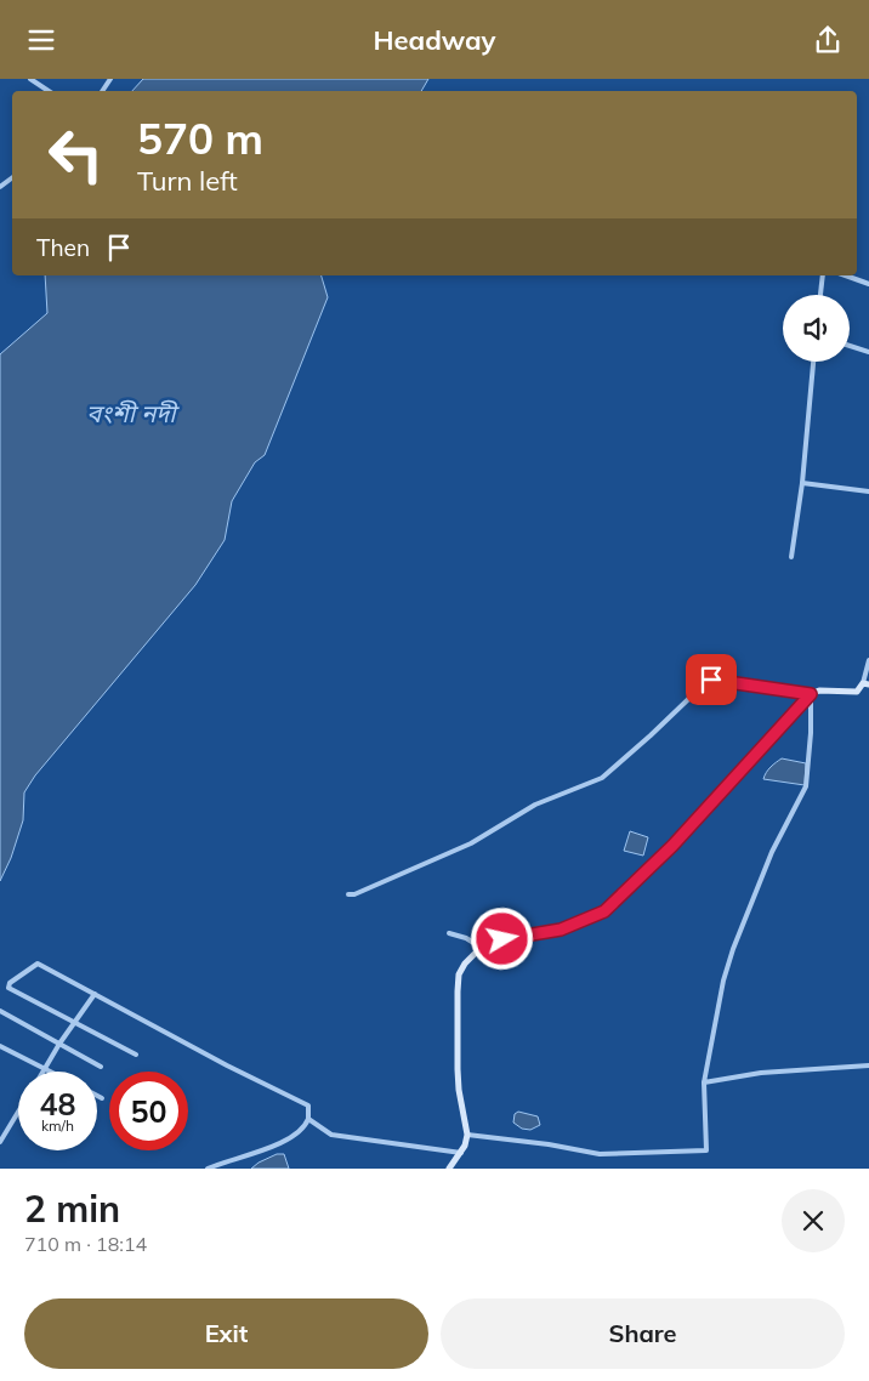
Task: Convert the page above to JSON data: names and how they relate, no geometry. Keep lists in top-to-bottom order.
{
  "water": ["বংশী নদী"],
  "page": {
    "header": "Headway",
    "turn": ["570 m", "Turn left"],
    "then": "Then",
    "speed": "48 km/h",
    "limit": "50",
    "heading": ["2 min", "710 m · 18:14"],
    "buttons": ["Exit", "Share"]
  }
}
